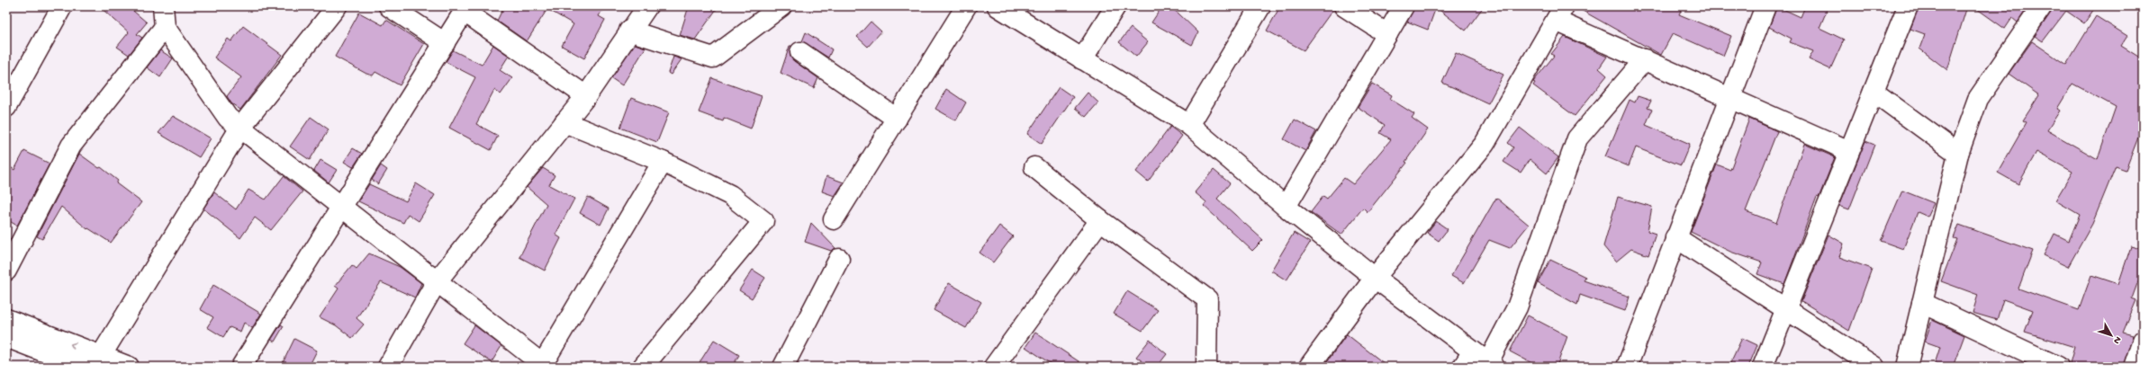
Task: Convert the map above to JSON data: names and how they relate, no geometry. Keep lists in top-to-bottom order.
{
  "north": "bottom right"
}
